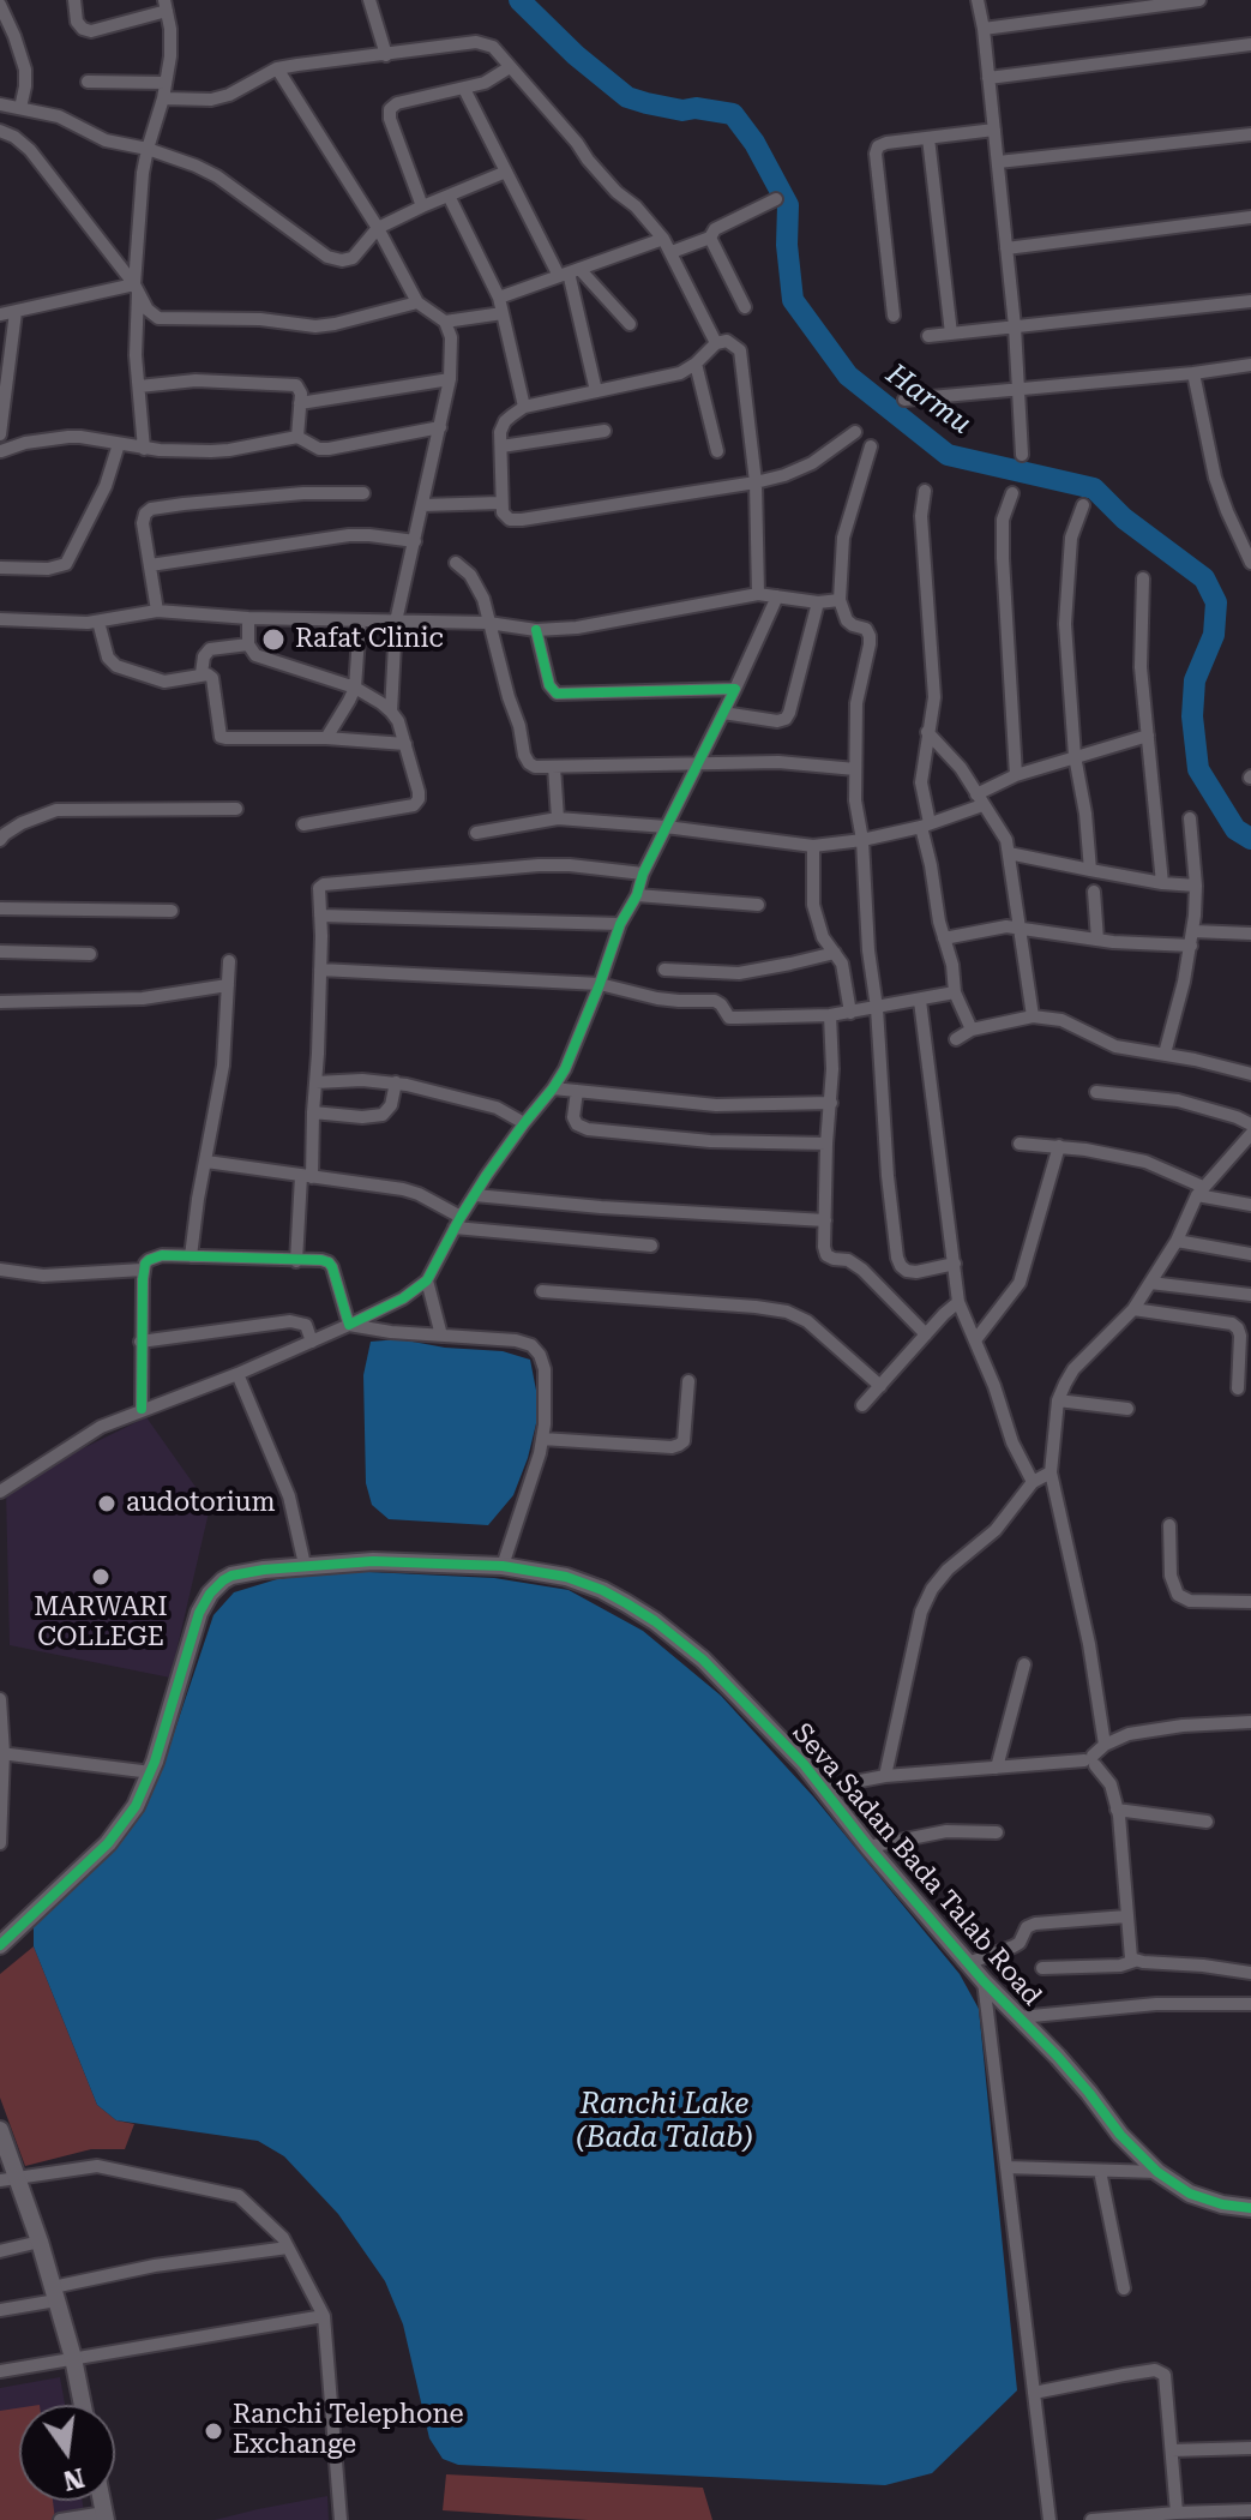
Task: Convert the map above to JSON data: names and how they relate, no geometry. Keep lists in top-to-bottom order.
{
  "streets": {
    "street": ["Seva Sadan Bada Talab Road"]
  },
  "water": ["Harmu", "Ranchi Lake (Bada Talab)"],
  "places": [
    "Rafat Clinic",
    "audotorium",
    "MARWARI COLLEGE",
    "Ranchi Telephone Exchange"
  ],
  "north": "bottom"
}
